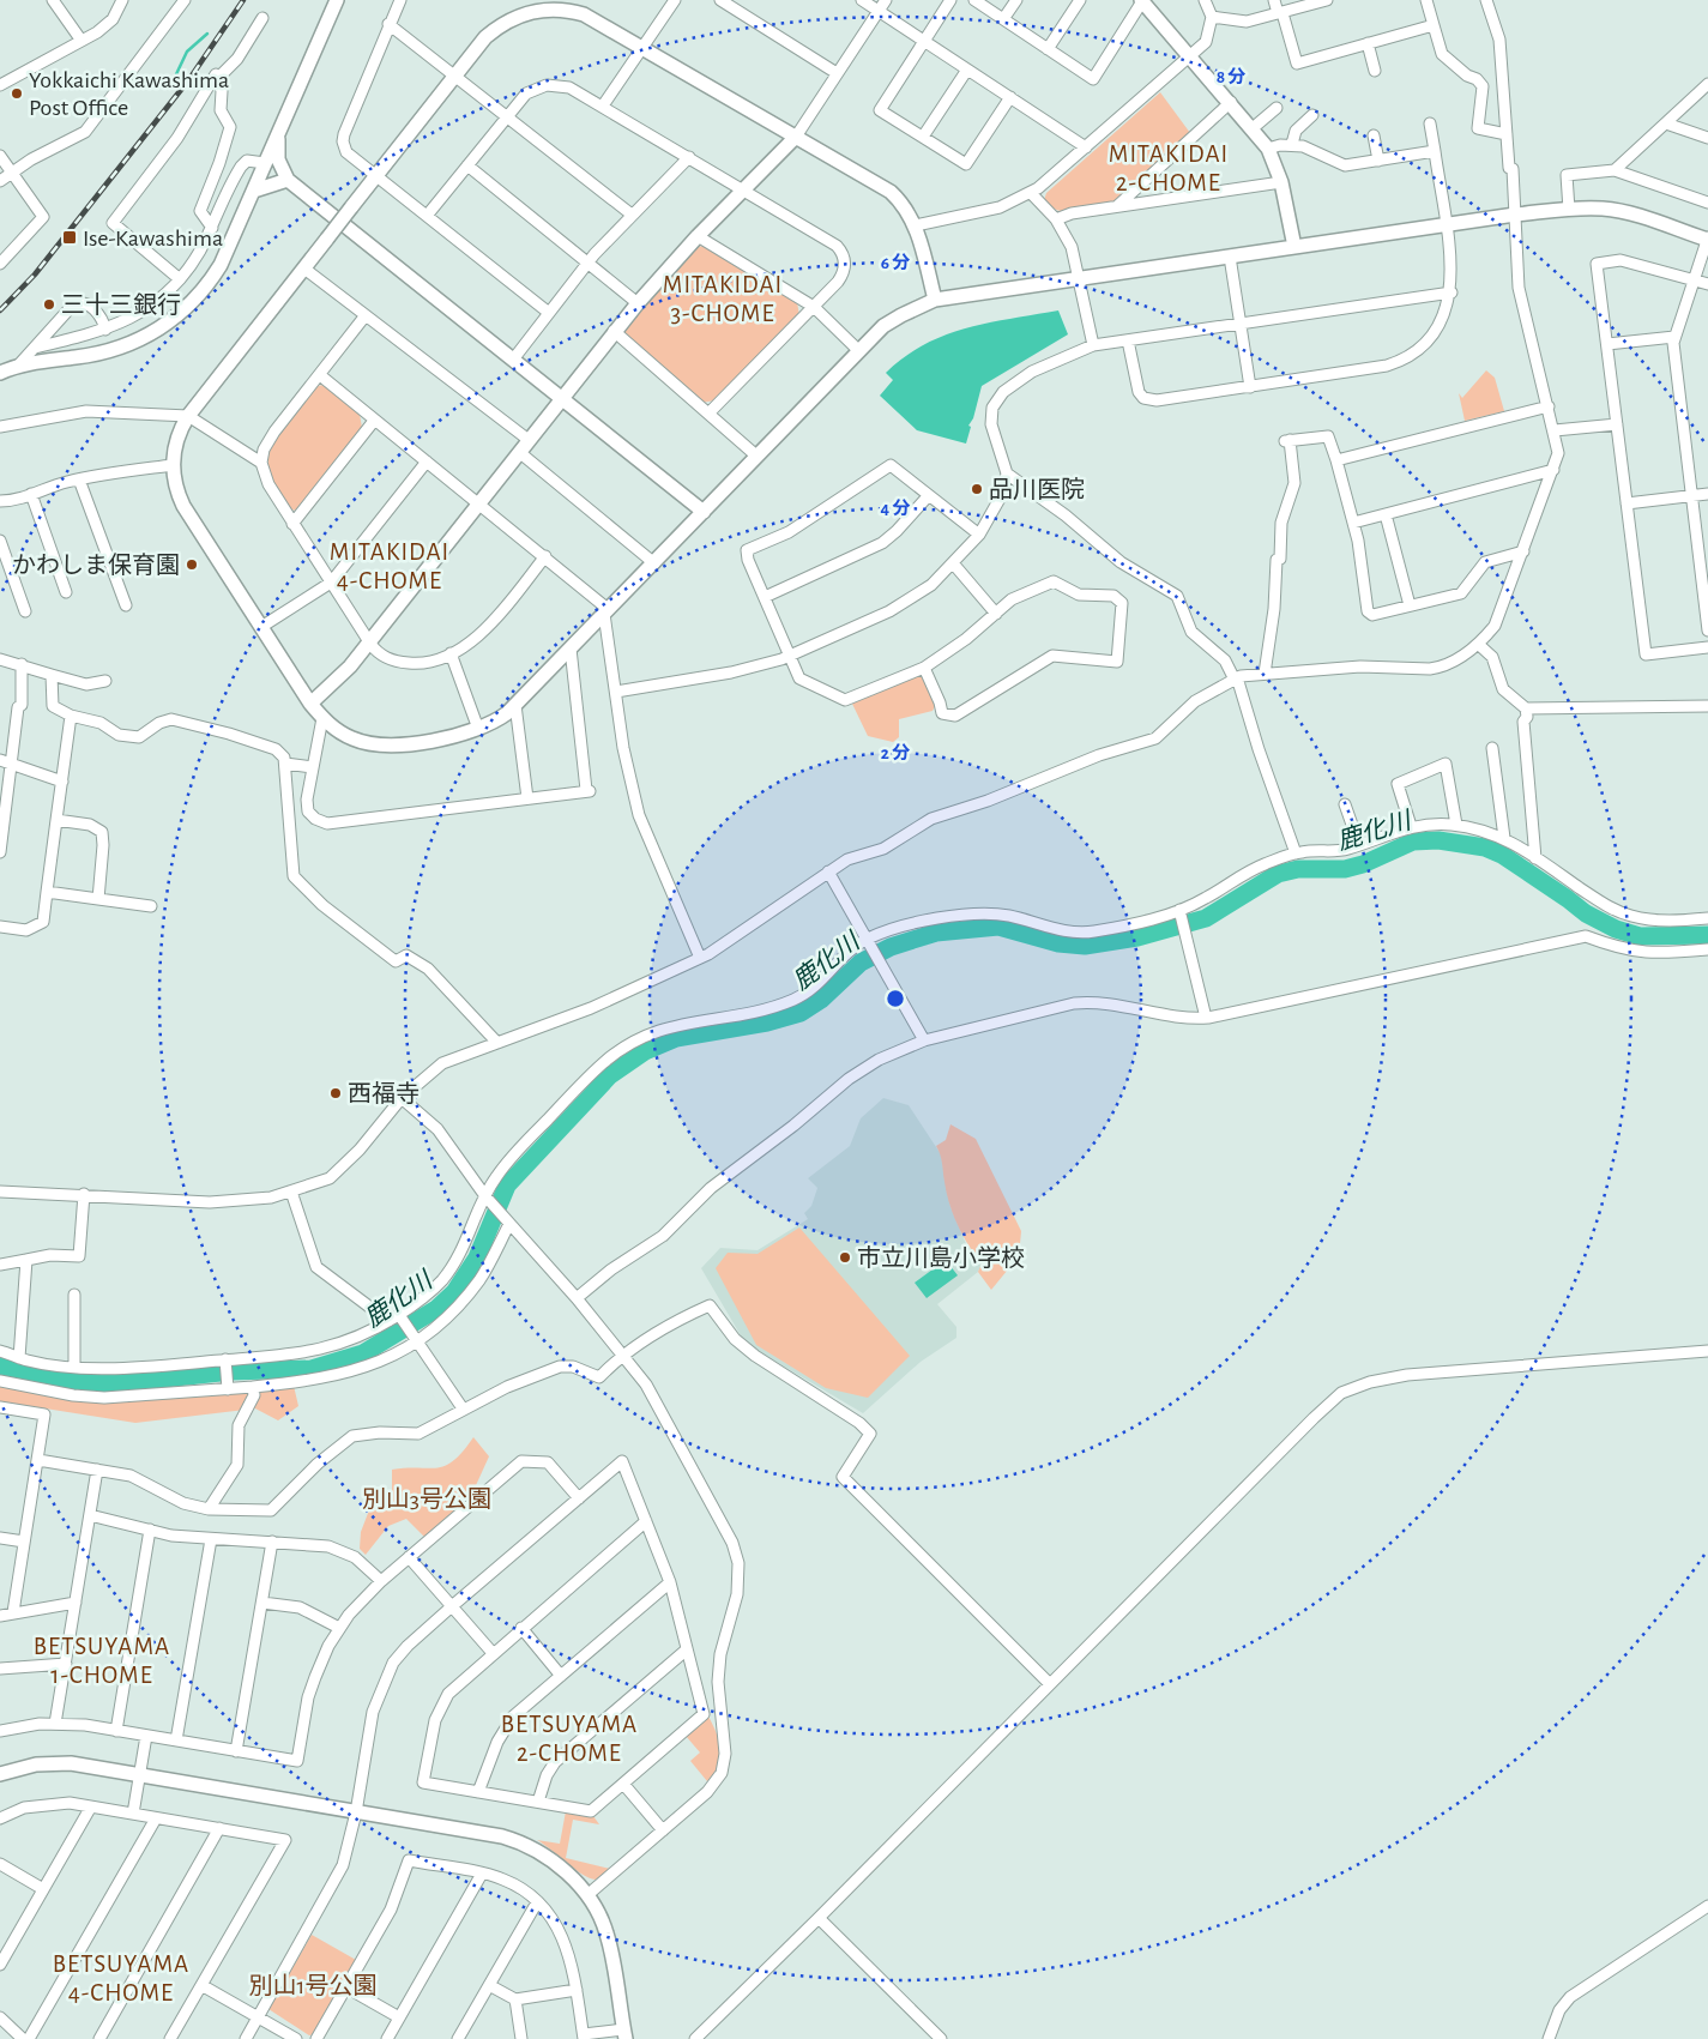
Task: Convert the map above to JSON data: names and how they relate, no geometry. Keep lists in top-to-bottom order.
{
  "districts": [
    "MITAKIDAI 2-CHOME",
    "MITAKIDAI 3-CHOME",
    "MITAKIDAI 4-CHOME",
    "BETSUYAMA 1-CHOME",
    "BETSUYAMA 2-CHOME",
    "BETSUYAMA 4-CHOME"
  ],
  "water": ["鹿化川"],
  "parks": ["別山3号公園", "別山1号公園"],
  "places": {
    "other": [
      "Yokkaichi Kawashima Post Office",
      "三十三銀行",
      "品川医院",
      "かわしま保育園",
      "西福寺",
      "市立川島小学校"
    ],
    "transit": ["Ise-Kawashima"]
  },
  "rings": [
    "8 分",
    "6 分",
    "4 分",
    "2 分"
  ]
}
